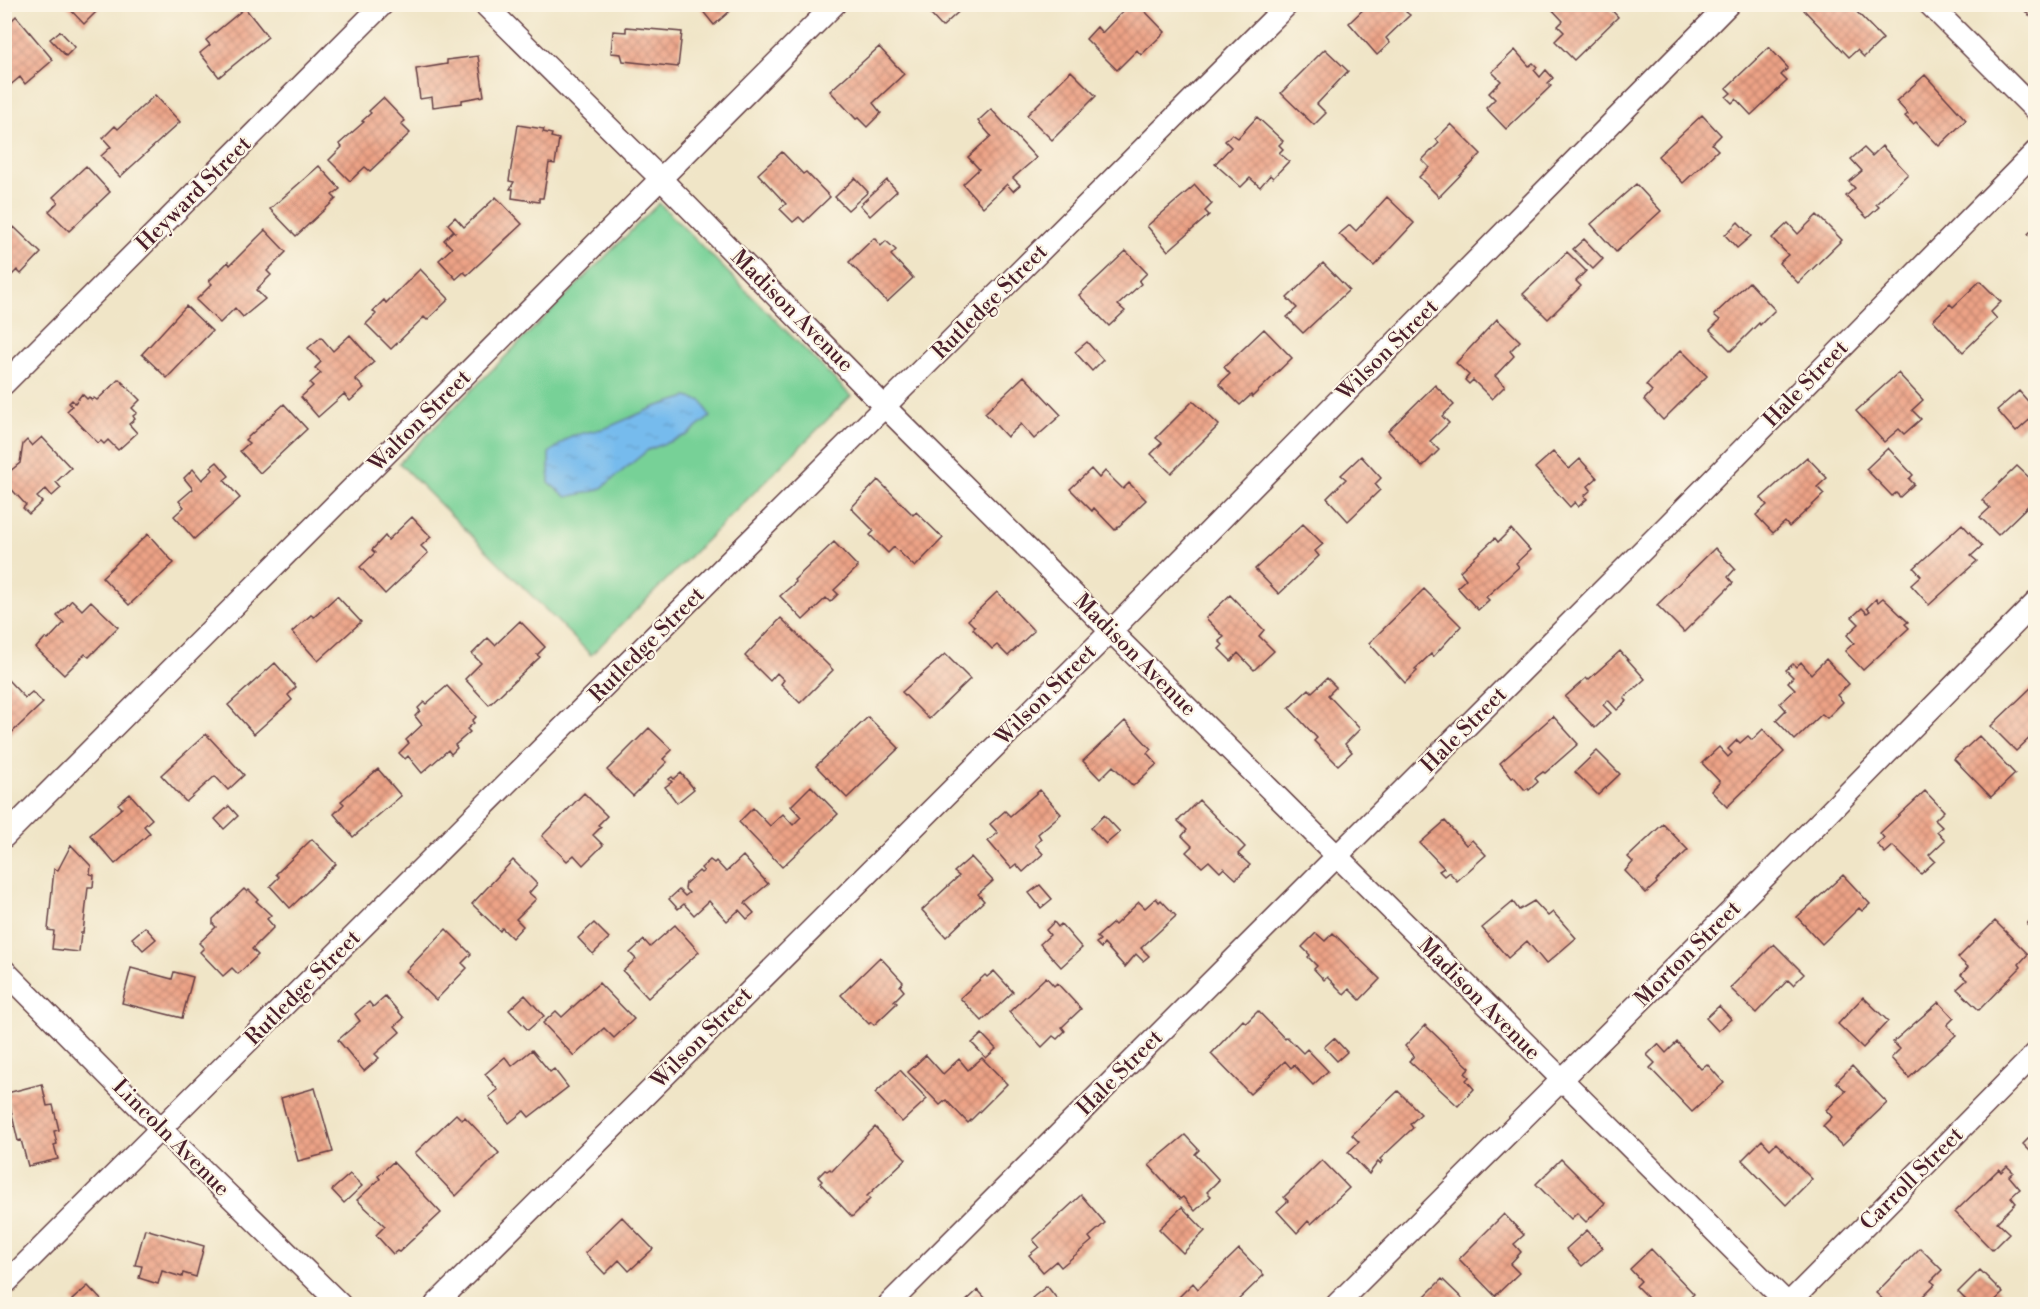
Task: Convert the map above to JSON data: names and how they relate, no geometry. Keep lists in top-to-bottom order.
{
  "streets": {
    "street": [
      "Heyward Street",
      "Rutledge Street",
      "Madison Avenue",
      "Wilson Street",
      "Hale Street",
      "Walton Street",
      "Morton Street",
      "Lincoln Avenue",
      "Carroll Street"
    ]
  },
  "crossings": [
    ["Rutledge Street", "Madison Avenue"],
    ["Rutledge Street", "Lincoln Avenue"],
    ["Madison Avenue", "Wilson Street"],
    ["Madison Avenue", "Hale Street"],
    ["Madison Avenue", "Walton Street"],
    ["Madison Avenue", "Morton Street"],
    ["Madison Avenue", "Carroll Street"]
  ]
}
